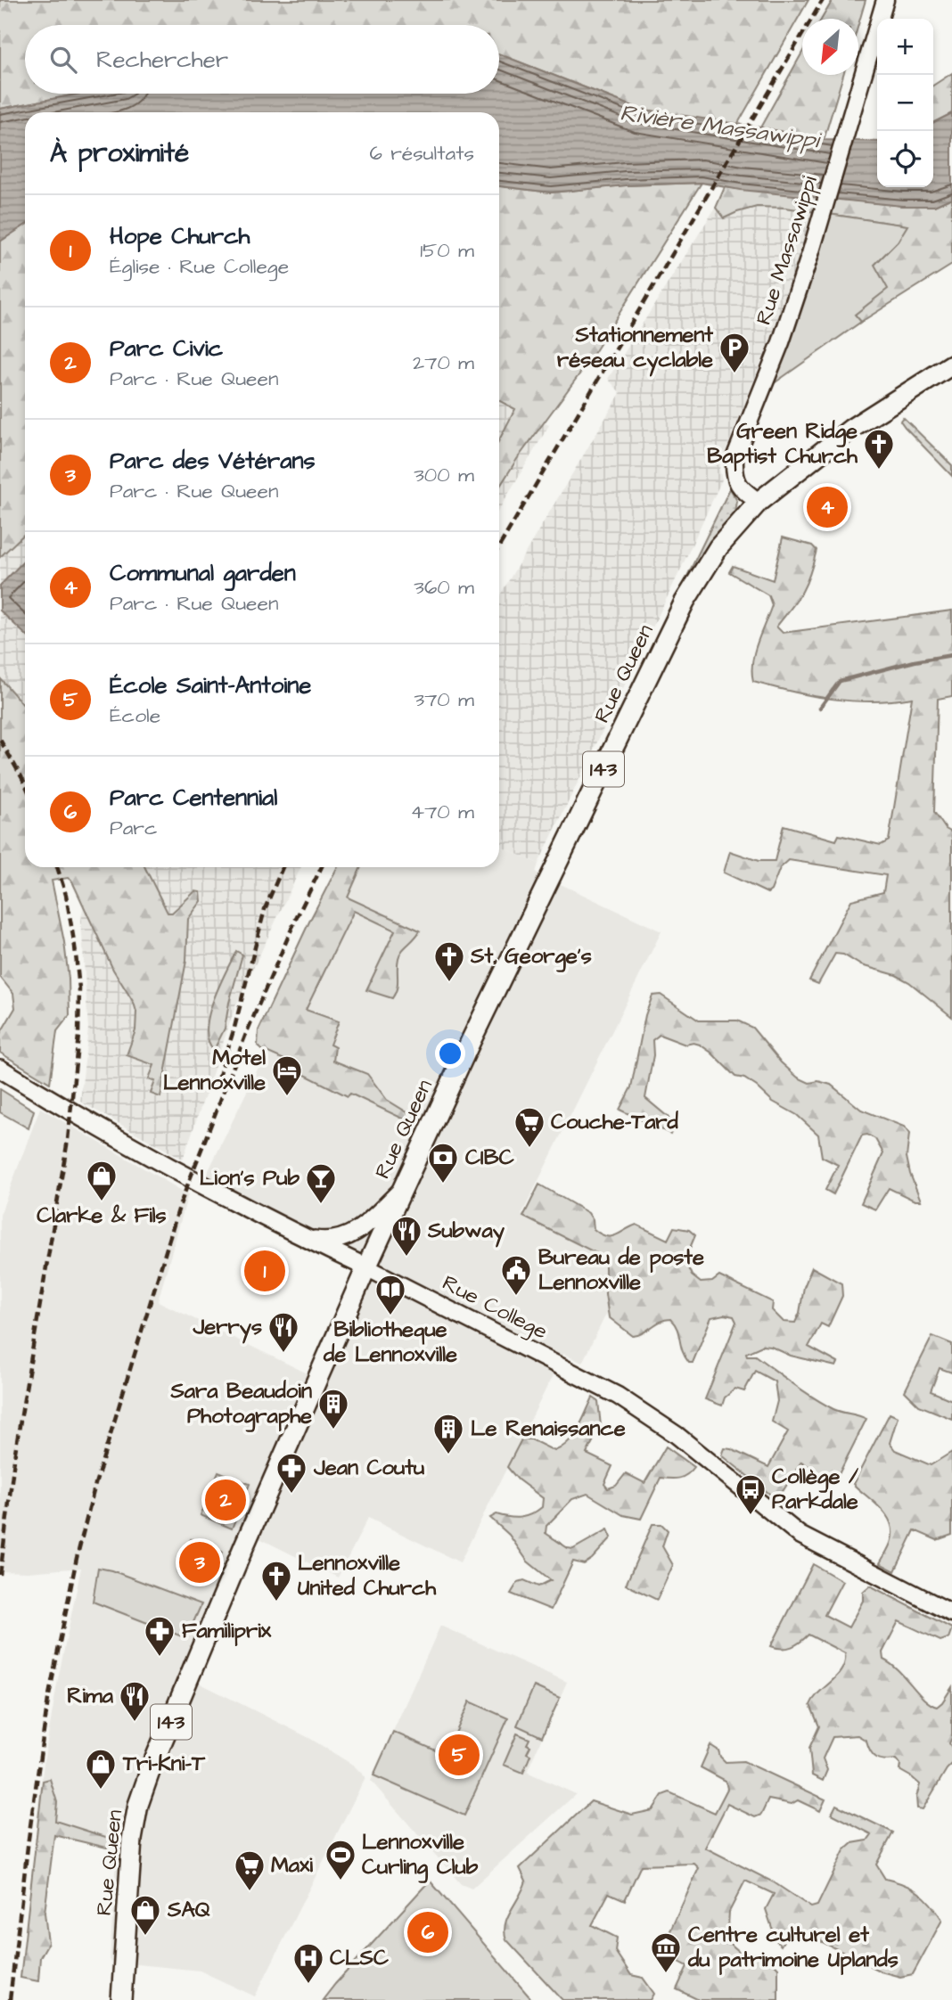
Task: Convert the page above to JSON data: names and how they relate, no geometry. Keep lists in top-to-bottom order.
{
  "streets": {
    "main road": ["Rue Queen", "143", "Rue College"],
    "street": ["Rue Massawippi"]
  },
  "crossings": [
    ["Rue Massawippi", "Rue Queen"],
    ["Rue Queen", "Rue College"]
  ],
  "water": ["Rivière Massawippi"],
  "places": {
    "parking": ["Stationnement réseau cyclable"],
    "church": ["Green Ridge Baptist Church", "St. George's", "Lennoxville United Church"],
    "hotel": ["Motel Lennoxville"],
    "supermarket": ["Couche-Tard", "Maxi"],
    "bank": ["CIBC"],
    "shop": ["Clarke & Fils", "Tri-Kni-T", "SAQ"],
    "bar": ["Lion's Pub"],
    "restaurant": ["Subway", "Jerrys", "Rima"],
    "public building": ["Bureau de poste Lennoxville"],
    "library": ["Bibliotheque de Lennoxville"],
    "building": ["Sara Beaudoin Photographe", "Le Renaissance"],
    "pharmacy": ["Jean Coutu", "Familiprix"],
    "bus stop": ["Collège / Parkdale"],
    "sports": ["Lennoxville Curling Club"],
    "museum": ["Centre culturel et du patrimoine Uplands"],
    "hospital": ["CLSC"]
  },
  "north": "bottom left",
  "page": {
    "map_buttons": ["+", "−"],
    "search": "Rechercher",
    "heading": ["À proximité", "6 résultats"],
    "list": [
      {
        "mark": "1",
        "name": "Hope Church",
        "note": "Église · Rue College",
        "value": "150 m"
      },
      {
        "mark": "2",
        "name": "Parc Civic",
        "note": "Parc · Rue Queen",
        "value": "270 m"
      },
      {
        "mark": "3",
        "name": "Parc des Vétérans",
        "note": "Parc · Rue Queen",
        "value": "300 m"
      },
      {
        "mark": "4",
        "name": "Communal garden",
        "note": "Parc · Rue Queen",
        "value": "360 m"
      },
      {
        "mark": "5",
        "name": "École Saint-Antoine",
        "note": "École",
        "value": "370 m"
      },
      {
        "mark": "6",
        "name": "Parc Centennial",
        "note": "Parc",
        "value": "470 m"
      }
    ],
    "pins": [
      "4",
      "1",
      "2",
      "3",
      "5",
      "6"
    ]
  }
}
